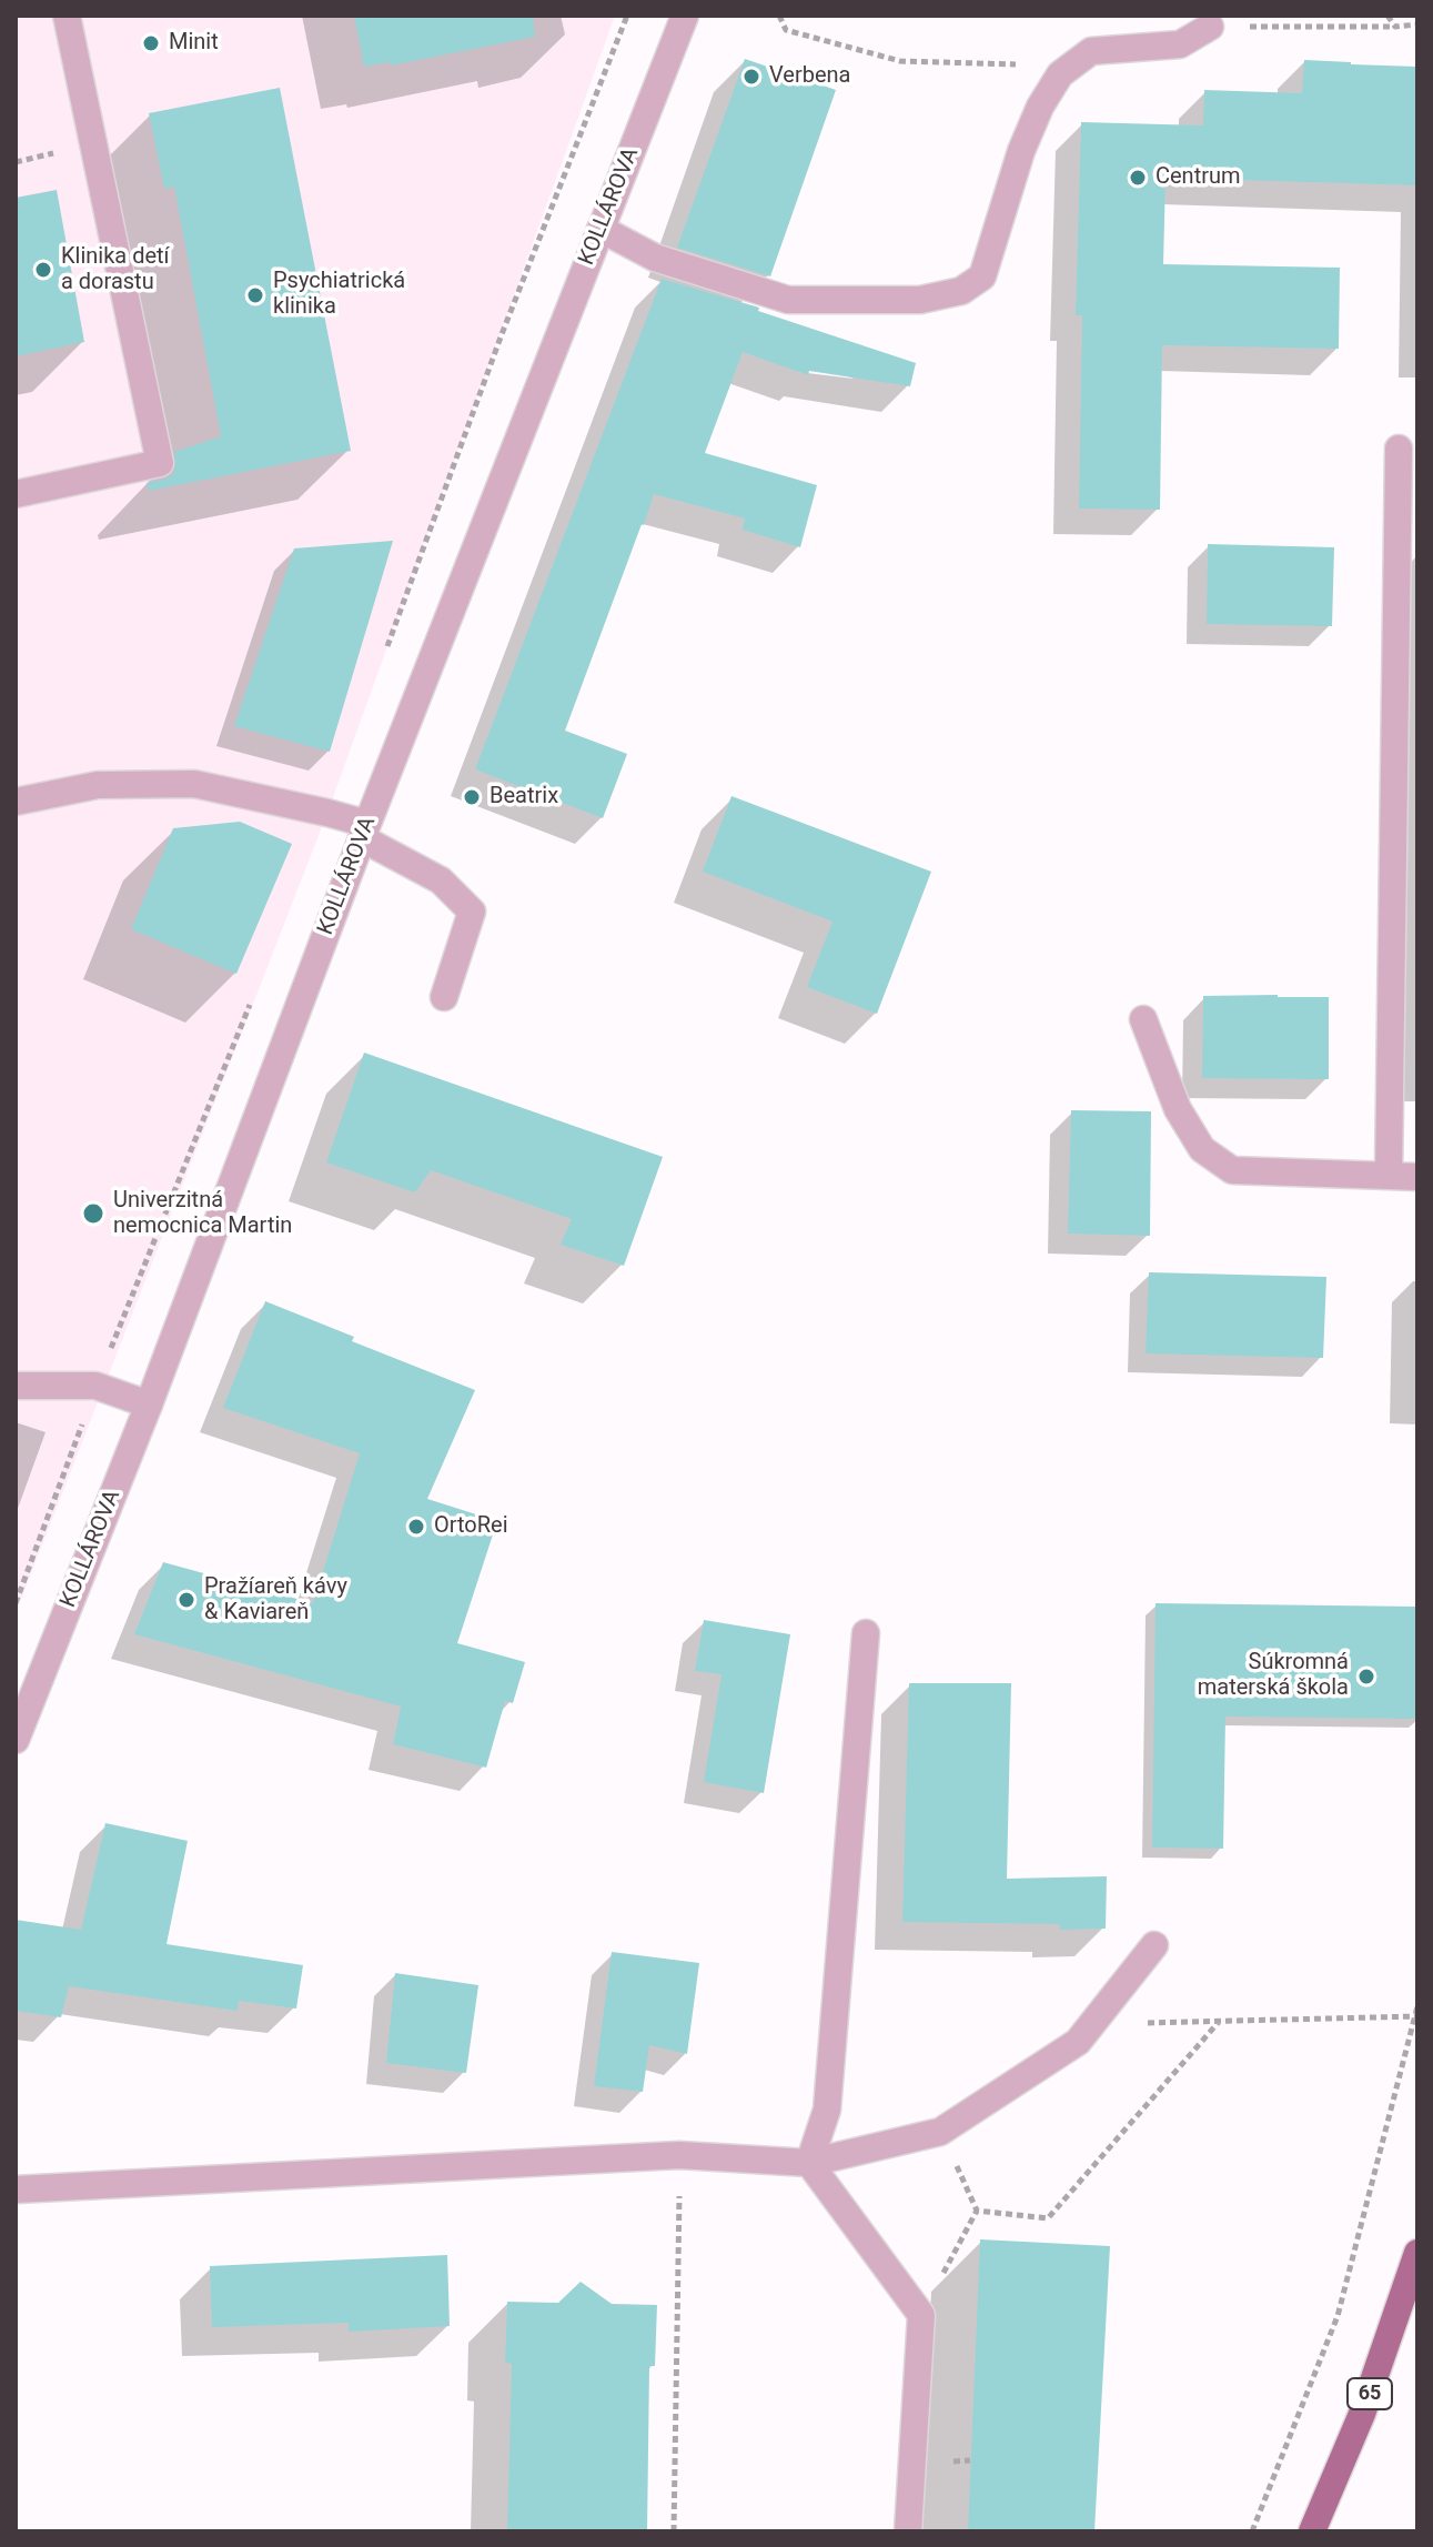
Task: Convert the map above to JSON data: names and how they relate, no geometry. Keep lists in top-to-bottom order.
{
  "streets": {
    "main road": ["65"],
    "street": ["KOLLÁROVA"]
  },
  "places": [
    "Minit",
    "Verbena",
    "Centrum",
    "Klinika detí a dorastu",
    "Psychiatrická klinika",
    "Beatrix",
    "Univerzitná nemocnica Martin",
    "OrtoRei",
    "Pražíareň kávy & Kaviareň",
    "Súkromná materská škola"
  ]
}
